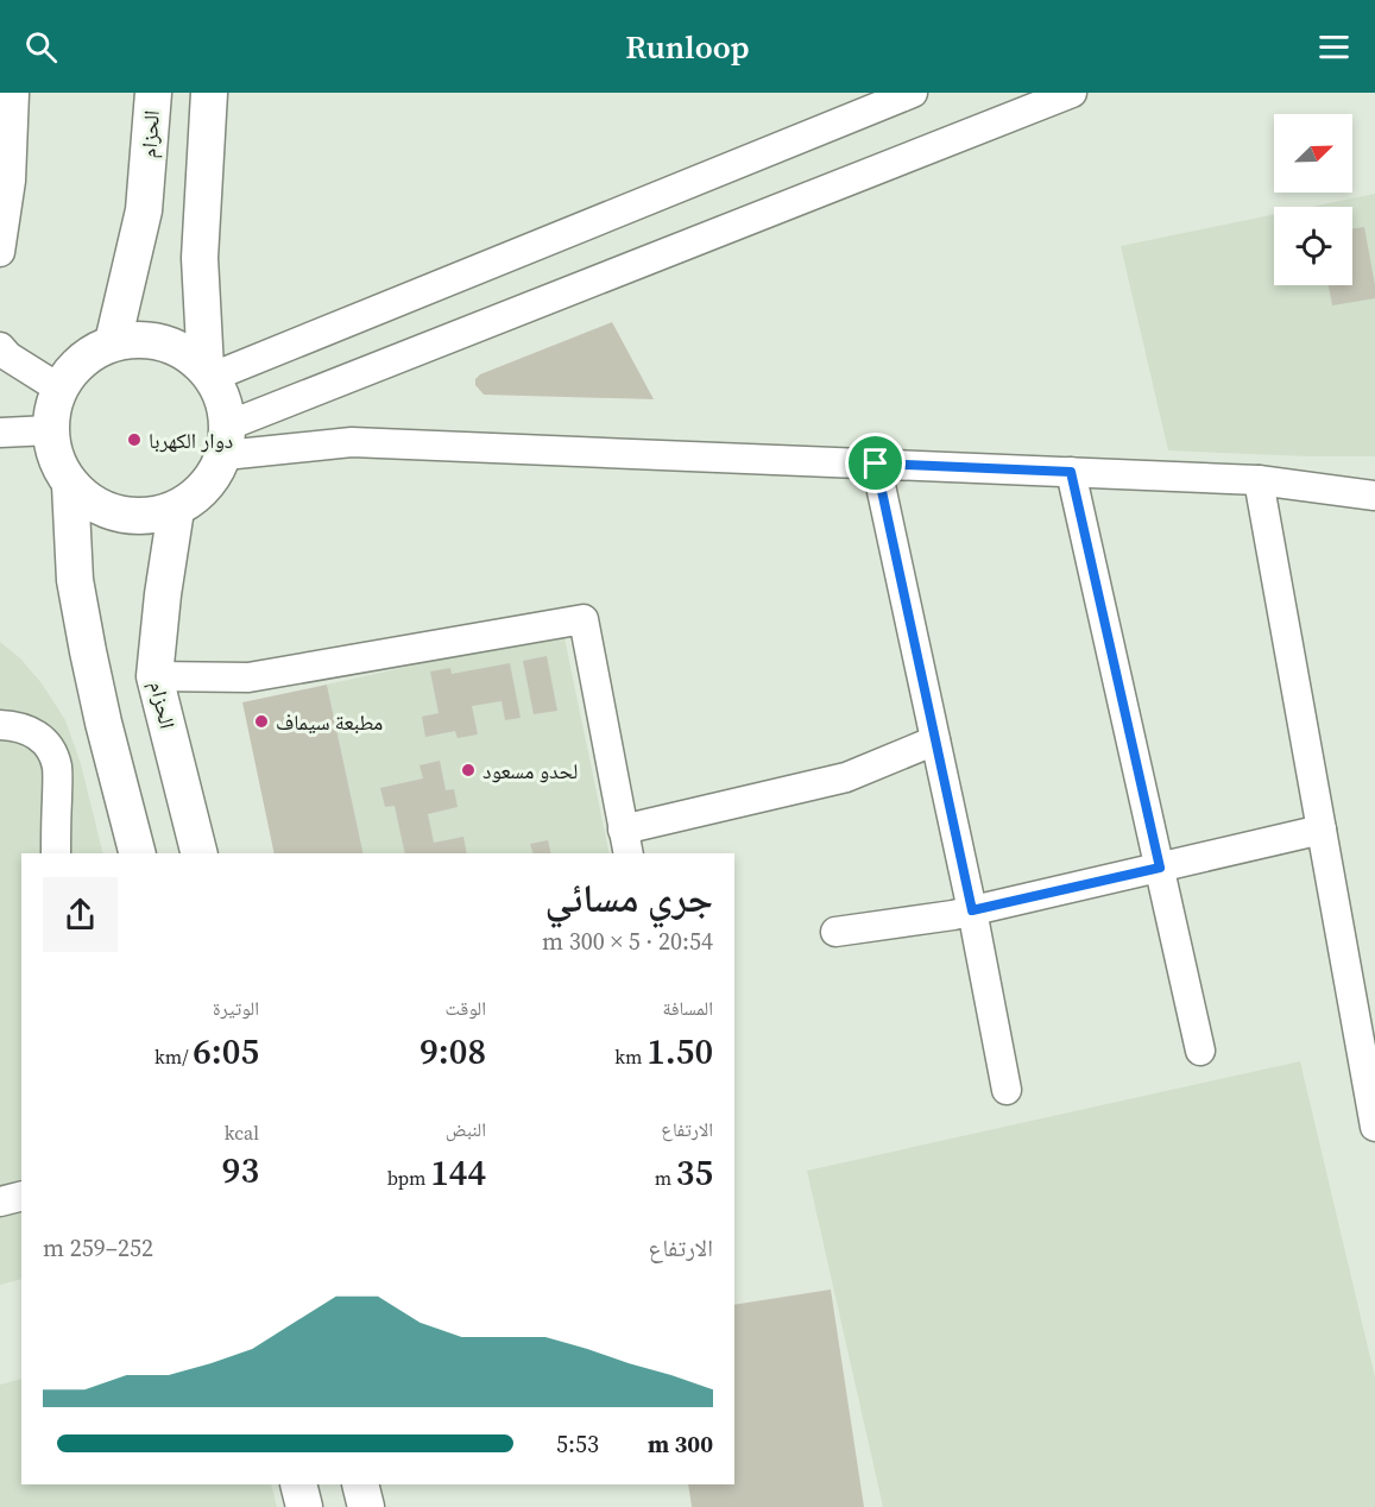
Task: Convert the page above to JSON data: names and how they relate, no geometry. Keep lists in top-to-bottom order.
{
  "streets": {
    "main road": ["الحزام"]
  },
  "places": ["دوار الكهربا", "مطبعة سيماف", "لحدو مسعود"],
  "north": "top right",
  "page": {
    "header": "Runloop",
    "heading": ["جري مسائي", "20:54 · 5 × 300 m"],
    "stats": [
      ["المسافة", "1.50 km"],
      ["الوقت", "9:08"],
      ["الوتيرة", "6:05 /km"],
      ["الارتفاع", "35 m"],
      ["النبض", "144 bpm"],
      ["kcal", "93"]
    ],
    "chart": ["الارتفاع", "252–259 m"],
    "list": [
      {
        "name": "300 m",
        "note": "5:53"
      }
    ]
  }
}
